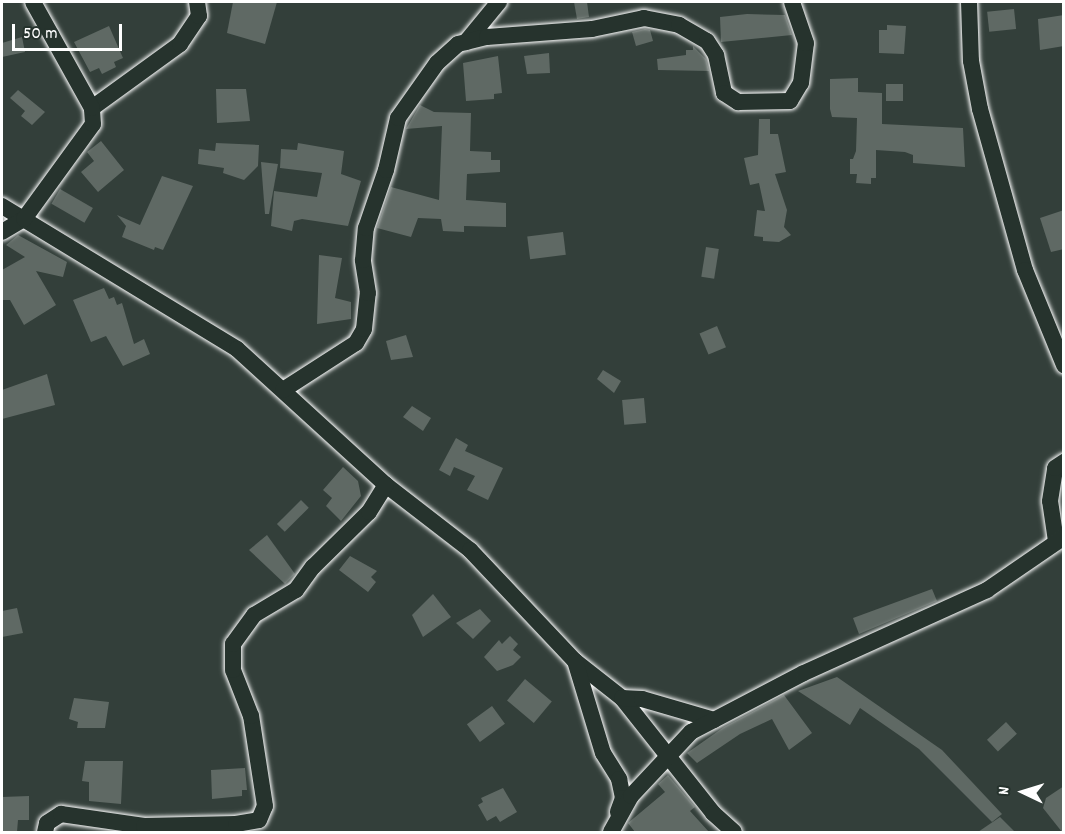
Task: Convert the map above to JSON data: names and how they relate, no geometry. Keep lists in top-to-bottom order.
{
  "scale_bar": "50 m",
  "north": "left"
}
